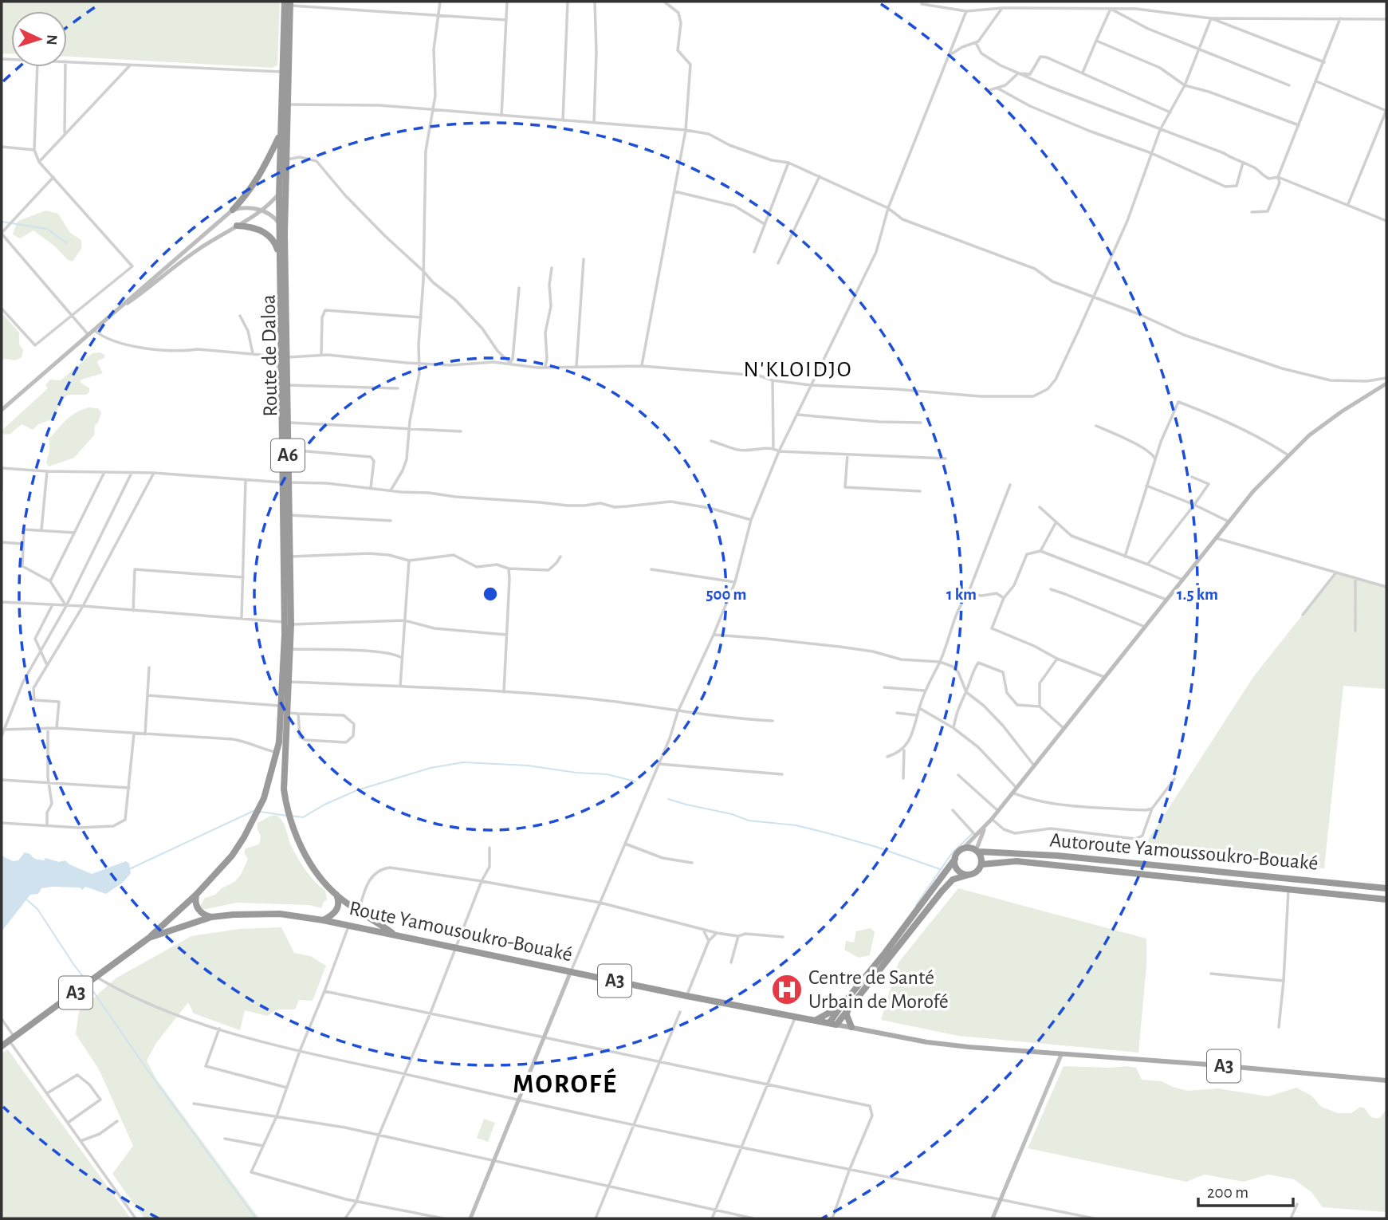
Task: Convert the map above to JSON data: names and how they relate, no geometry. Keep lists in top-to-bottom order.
{
  "streets": {
    "highway": [
      "Route de Daloa",
      "A6",
      "Autoroute Yamoussoukro-Bouaké",
      "Route Yamousoukro-Bouaké",
      "A3"
    ]
  },
  "crossings": [
    ["Route de Daloa", "A6"],
    ["A6", "Route Yamousoukro-Bouaké"],
    ["A6", "A3"],
    ["Route Yamousoukro-Bouaké", "A3"]
  ],
  "districts": ["N'KLOIDJO", "MOROFÉ"],
  "places": {
    "hospital": ["Centre de Santé Urbain de Morofé"]
  },
  "scale_bar": "200 m",
  "north": "right",
  "rings": ["500 m", "1 km", "1.5 km"]
}
